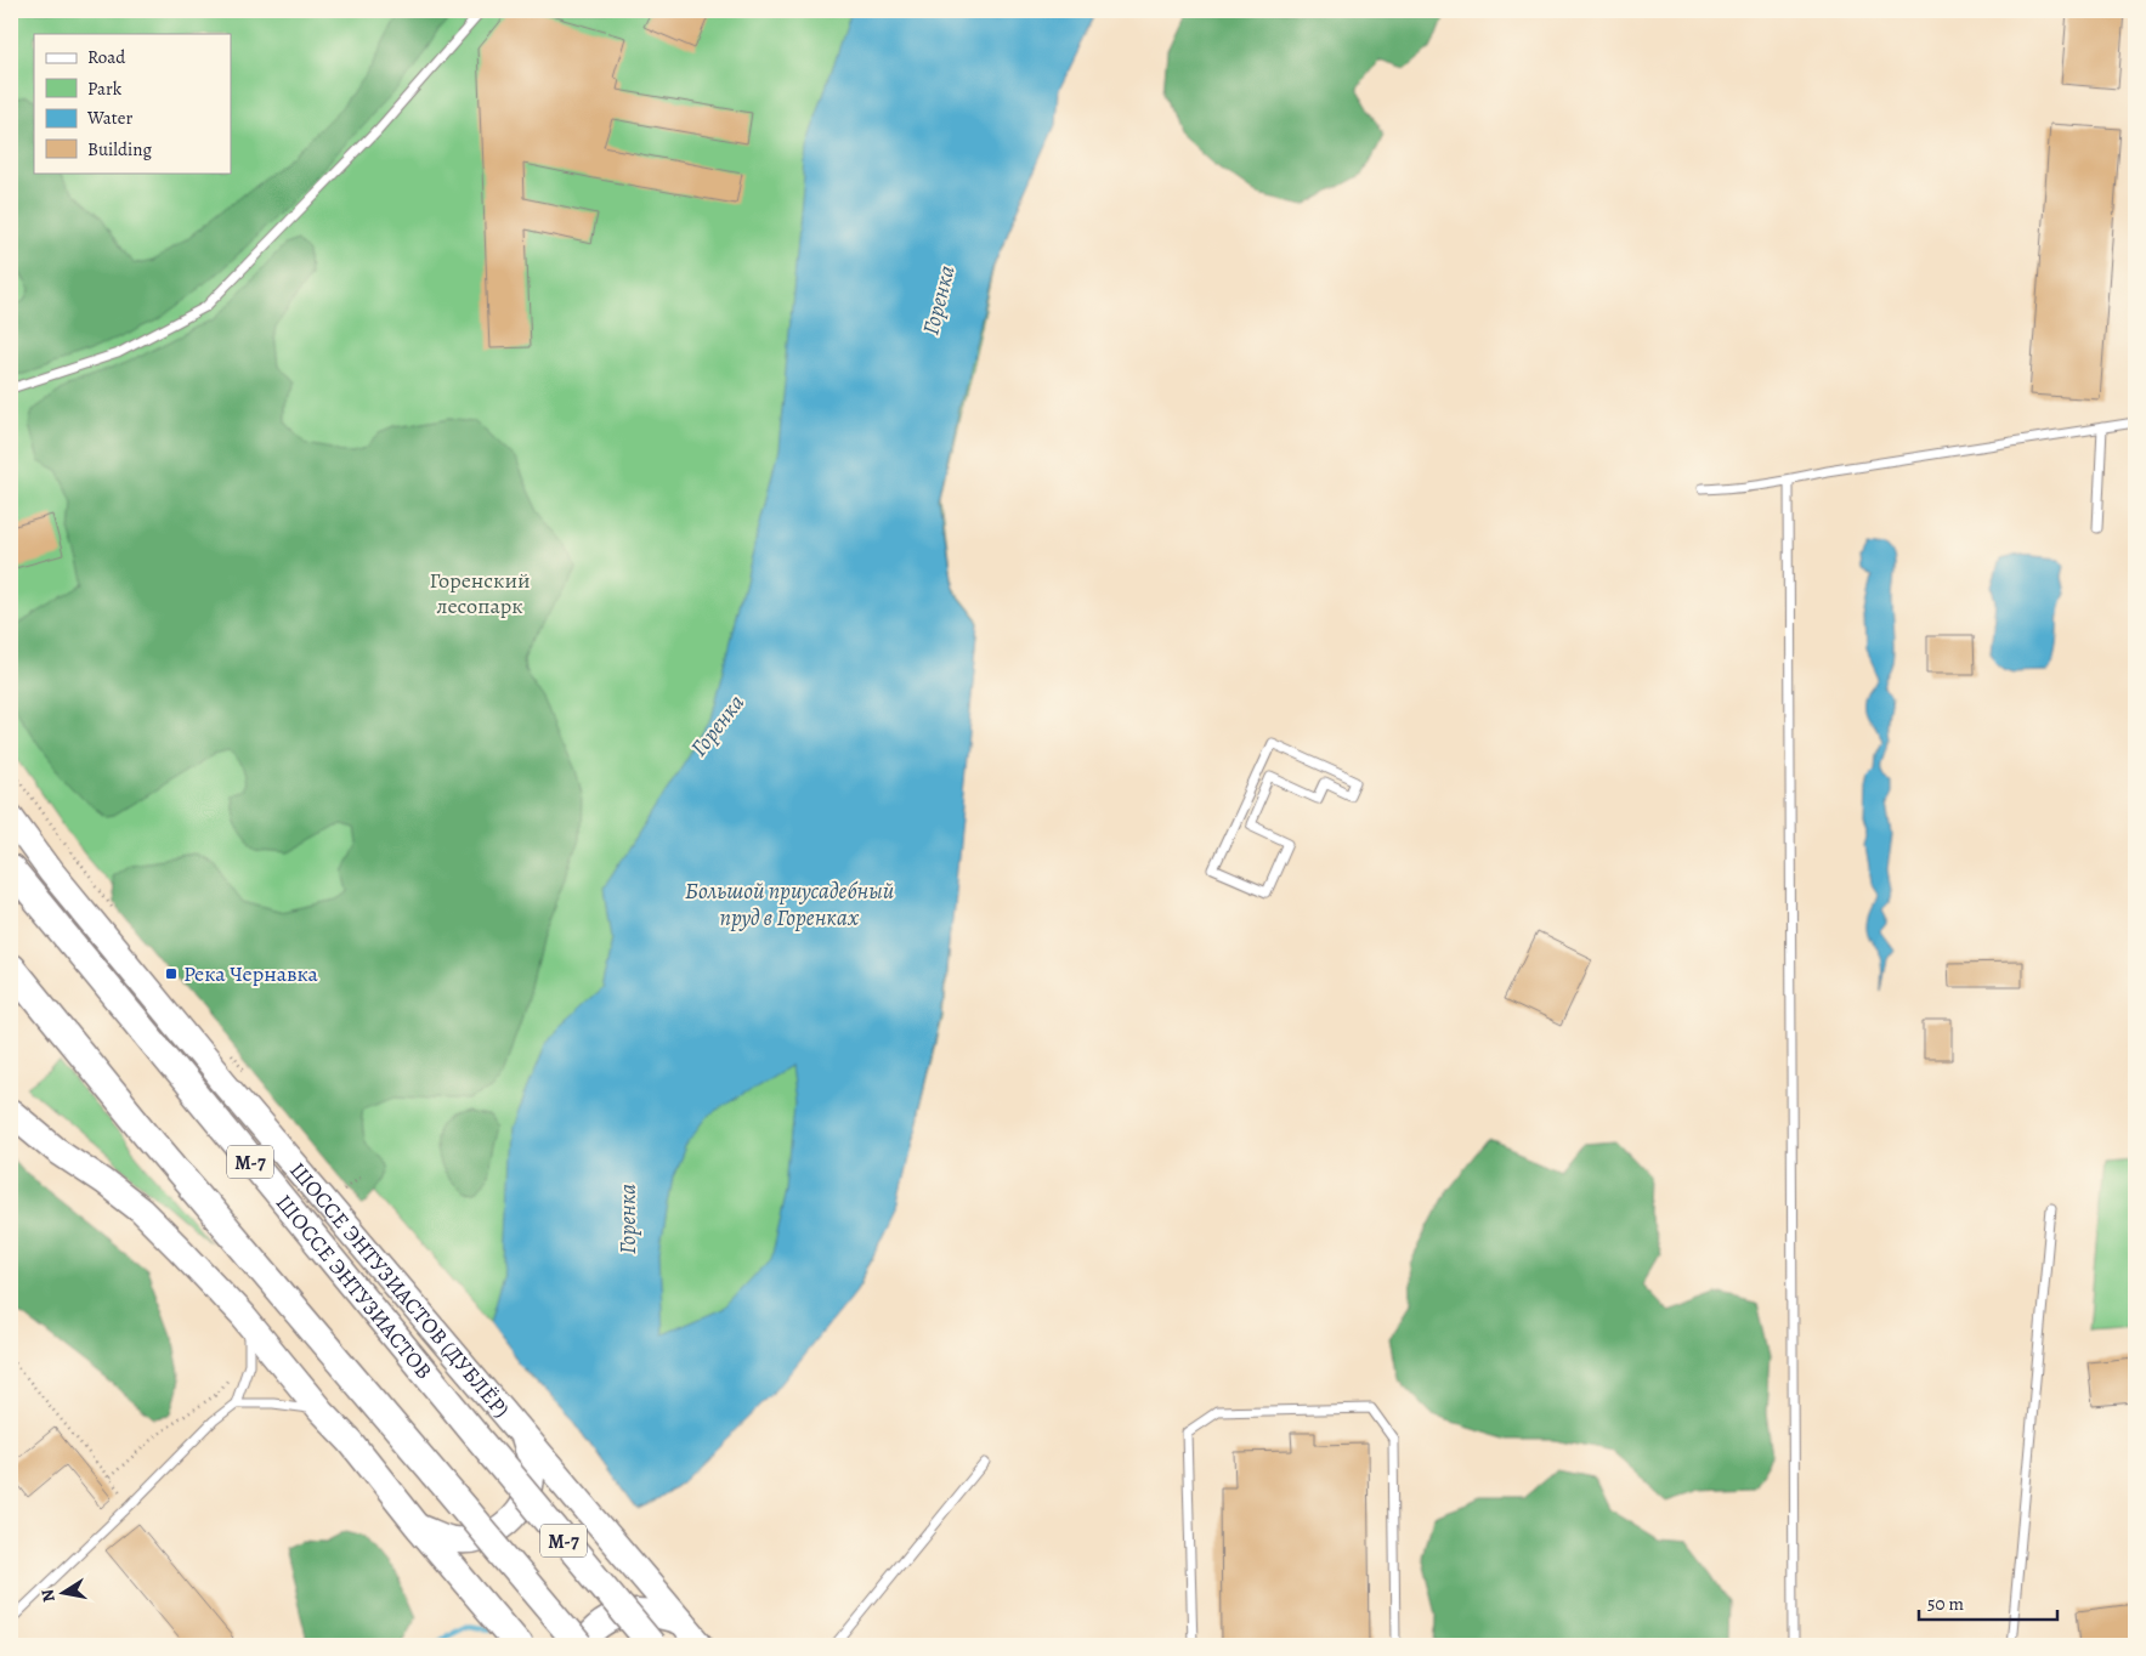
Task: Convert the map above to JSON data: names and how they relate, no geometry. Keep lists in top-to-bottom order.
{
  "streets": {
    "highway": ["М-7", "ШОССЕ ЭНТУЗИАСТОВ"],
    "main road": ["ШОССЕ ЭНТУЗИАСТОВ (ДУБЛЁР)"]
  },
  "water": ["Горенка", "Большой приусадебный пруд в Горенках"],
  "parks": ["Горенский лесопарк"],
  "places": {
    "transit": ["Река Чернавка"]
  },
  "legend": [
    "Road",
    "Park",
    "Water",
    "Building"
  ],
  "scale_bar": "50 m",
  "north": "left"
}
